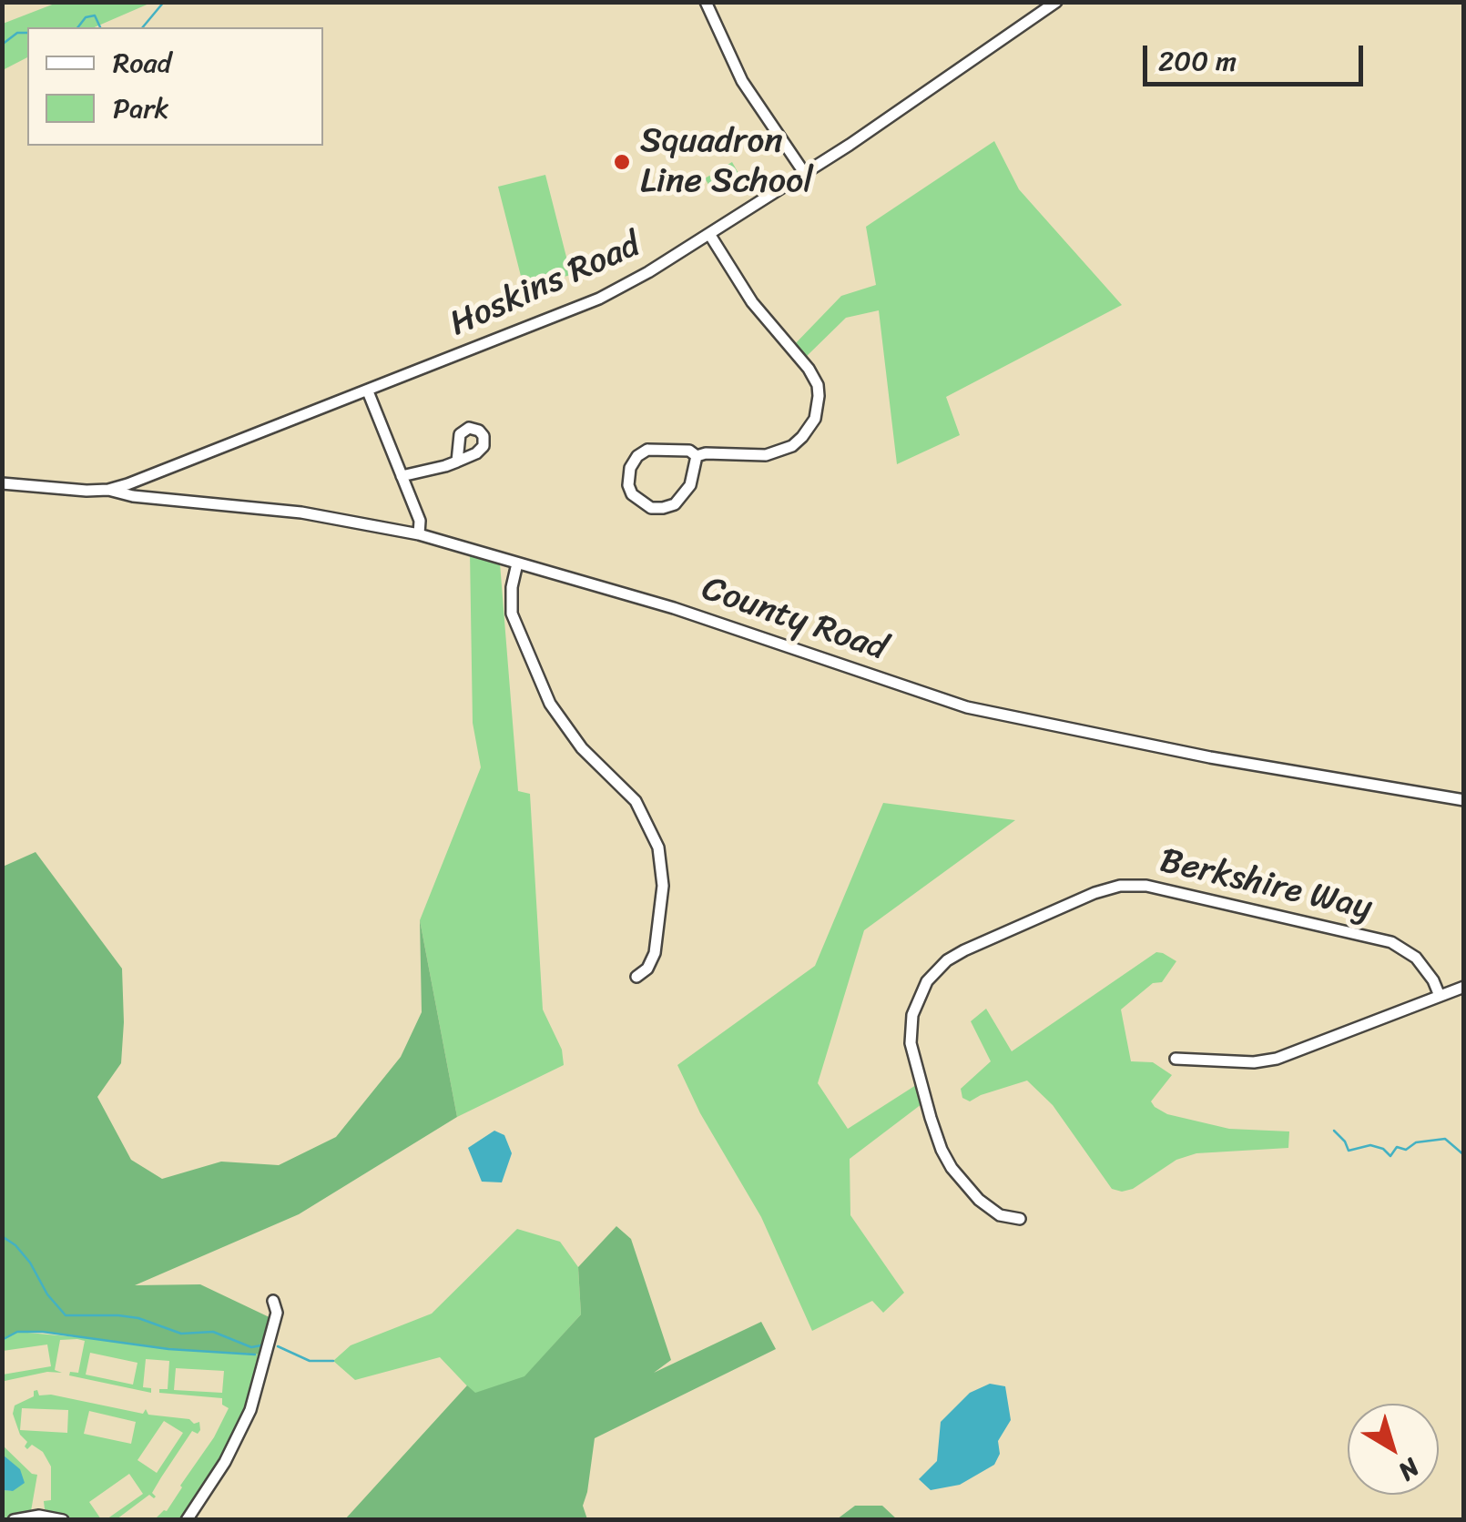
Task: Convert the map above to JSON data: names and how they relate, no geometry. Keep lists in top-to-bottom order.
{
  "streets": {
    "street": ["Hoskins Road", "County Road", "Berkshire Way"]
  },
  "crossings": [
    ["Hoskins Road", "County Road"]
  ],
  "places": ["Squadron Line School"],
  "legend": ["Road", "Park"],
  "scale_bar": "200 m",
  "north": "bottom right"
}
